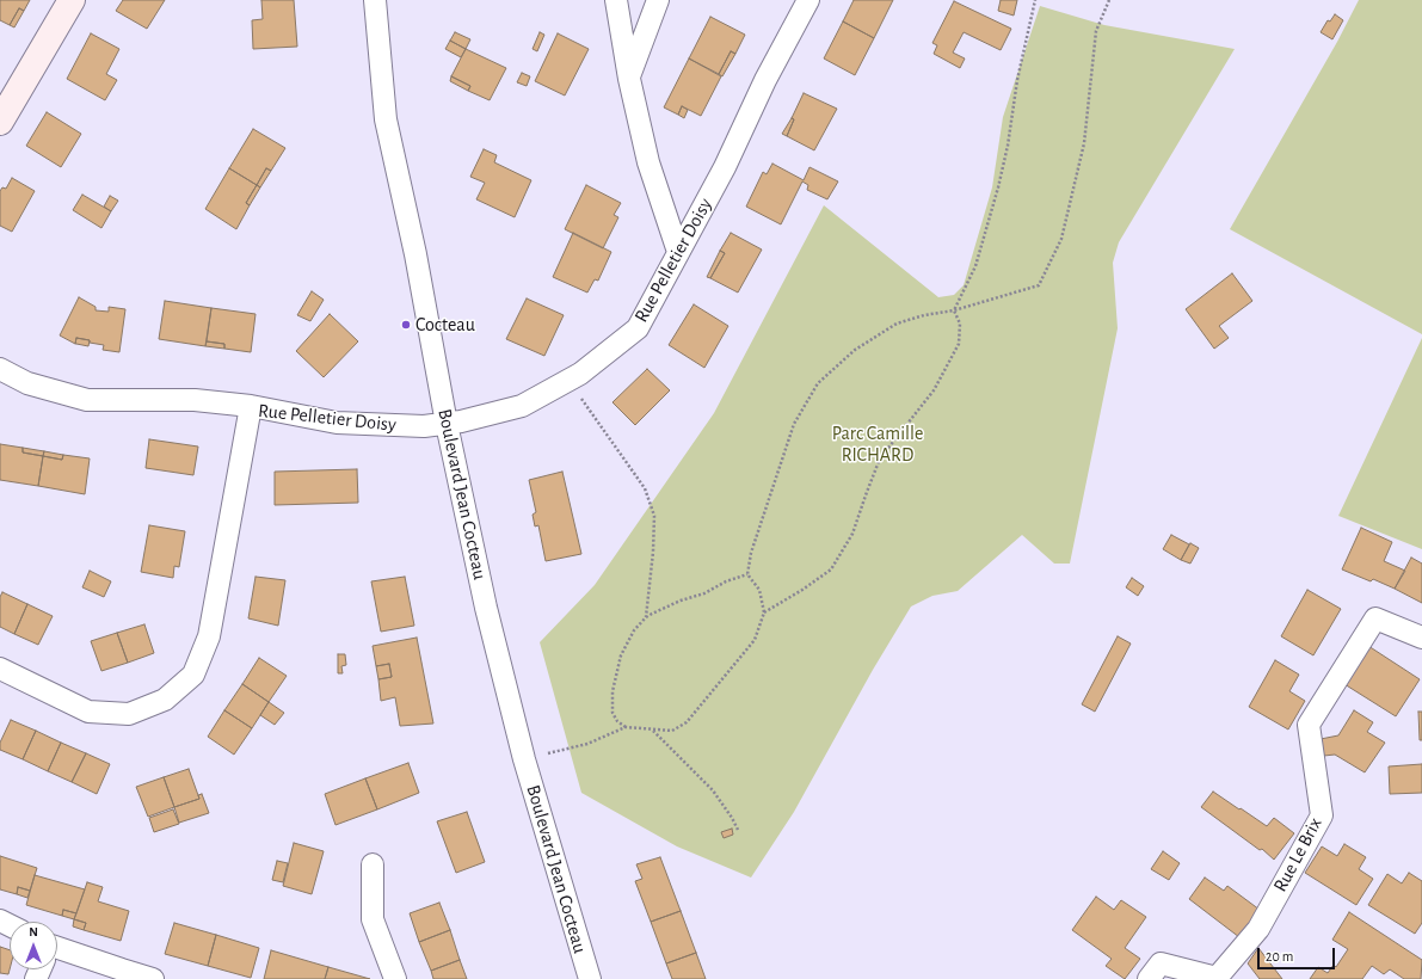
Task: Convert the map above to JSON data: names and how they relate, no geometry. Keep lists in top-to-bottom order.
{
  "streets": {
    "street": ["Rue Pelletier Doisy", "Boulevard Jean Cocteau", "Rue Le Brix"]
  },
  "crossings": [
    ["Rue Pelletier Doisy", "Boulevard Jean Cocteau"]
  ],
  "parks": ["Parc Camille RICHARD"],
  "places": ["Cocteau"],
  "scale_bar": "20 m",
  "north": "top"
}
